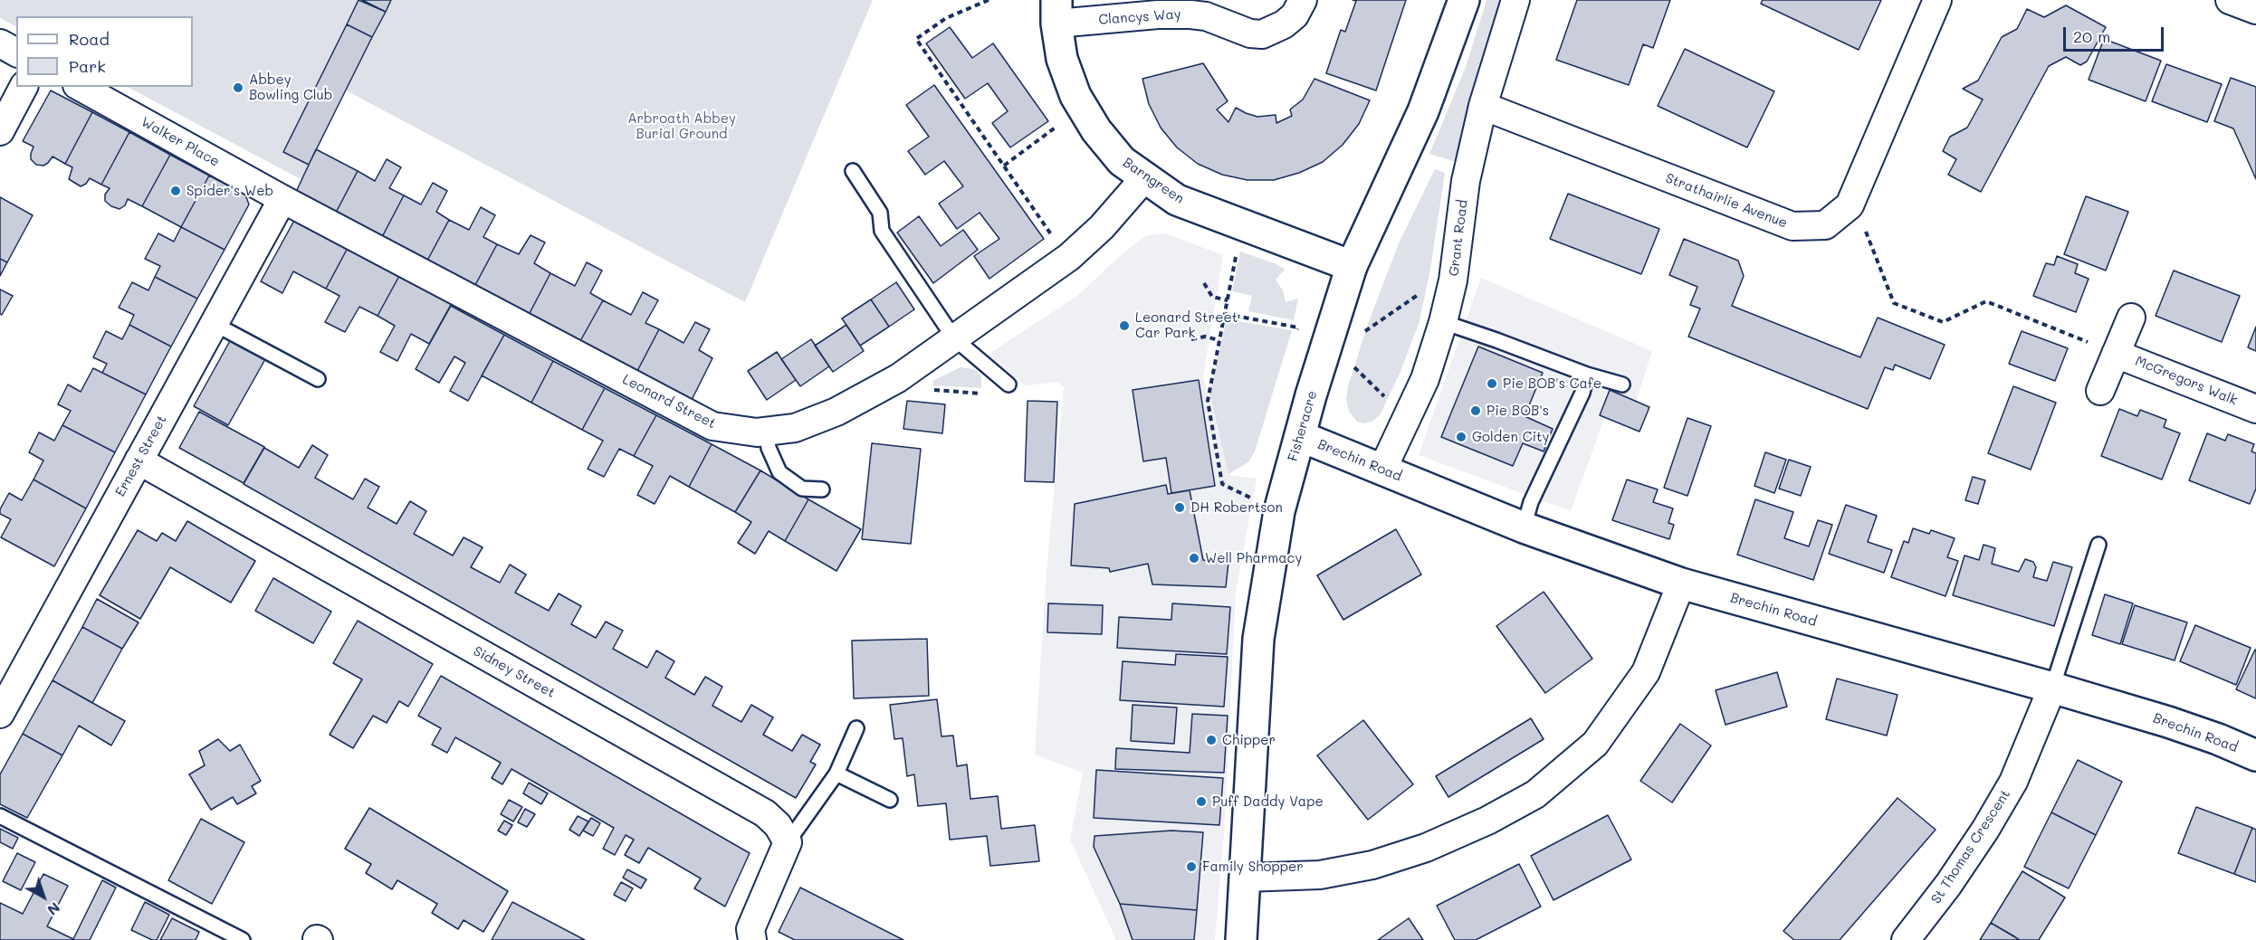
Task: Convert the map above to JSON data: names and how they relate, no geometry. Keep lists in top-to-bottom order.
{
  "streets": {
    "street": [
      "Clancys Way",
      "Walker Place",
      "Barngreen",
      "Strathairlie Avenue",
      "Grant Road",
      "McGregors Walk",
      "Leonard Street",
      "Fisheracre",
      "Ernest Street",
      "Brechin Road",
      "Sidney Street",
      "St Thomas Crescent"
    ]
  },
  "crossings": [
    ["Clancys Way", "Barngreen"],
    ["Walker Place", "Leonard Street"],
    ["Walker Place", "Ernest Street"],
    ["Barngreen", "Leonard Street"],
    ["Barngreen", "Fisheracre"],
    ["Strathairlie Avenue", "Grant Road"],
    ["Grant Road", "Brechin Road"],
    ["Leonard Street", "Ernest Street"],
    ["Fisheracre", "Brechin Road"],
    ["Ernest Street", "Sidney Street"],
    ["Brechin Road", "St Thomas Crescent"]
  ],
  "parks": ["Arbroath Abbey Burial Ground"],
  "places": [
    "Abbey Bowling Club",
    "Spider's Web",
    "Leonard Street Car Park",
    "Pie BOB's Cafe",
    "Pie BOB's",
    "Golden City",
    "DH Robertson",
    "Well Pharmacy",
    "Chipper",
    "Puff Daddy Vape",
    "Family Shopper"
  ],
  "legend": ["Road", "Park"],
  "scale_bar": "20 m",
  "north": "bottom right"
}
